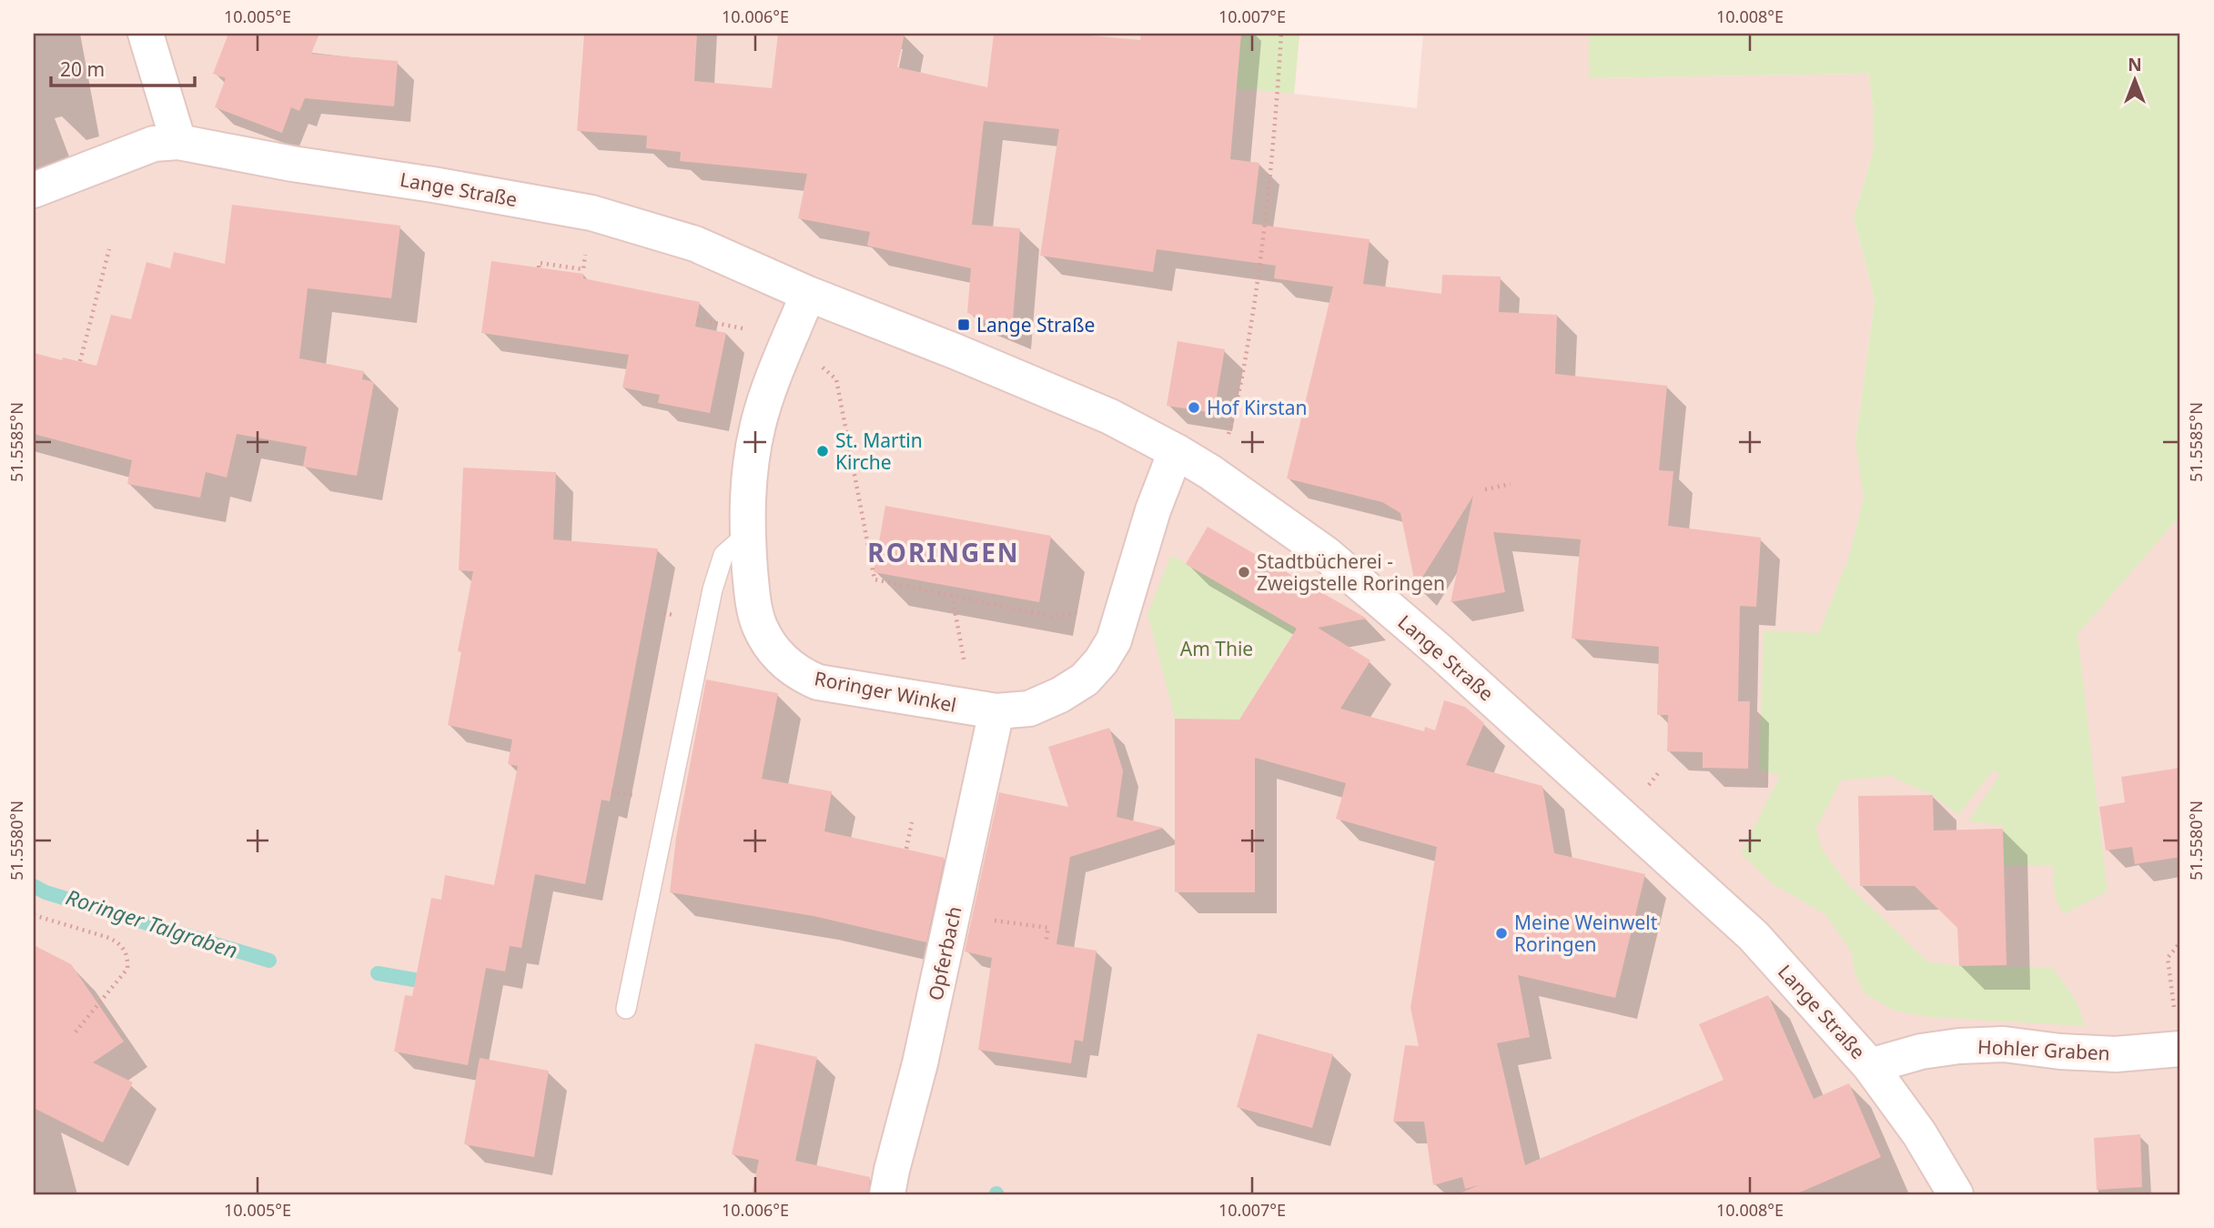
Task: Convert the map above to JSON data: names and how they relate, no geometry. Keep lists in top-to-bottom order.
{
  "streets": {
    "street": [
      "Lange Straße",
      "Roringer Winkel",
      "Opferbach",
      "Hohler Graben"
    ]
  },
  "crossings": [
    ["Lange Straße", "Roringer Winkel"],
    ["Lange Straße", "Hohler Graben"],
    ["Roringer Winkel", "Opferbach"]
  ],
  "districts": ["RORINGEN"],
  "water": ["Roringer Talgraben"],
  "parks": ["Am Thie"],
  "places": {
    "transit": ["Lange Straße"],
    "other": [
      "Hof Kirstan",
      "St. Martin Kirche",
      "Stadtbücherei - Zweigstelle Roringen",
      "Meine Weinwelt Roringen"
    ]
  },
  "scale_bar": "20 m",
  "north": "top",
  "coordinates": [
    "10.005°E",
    "10.006°E",
    "10.007°E",
    "10.008°E",
    "51.5585°N",
    "51.5580°N"
  ]
}
